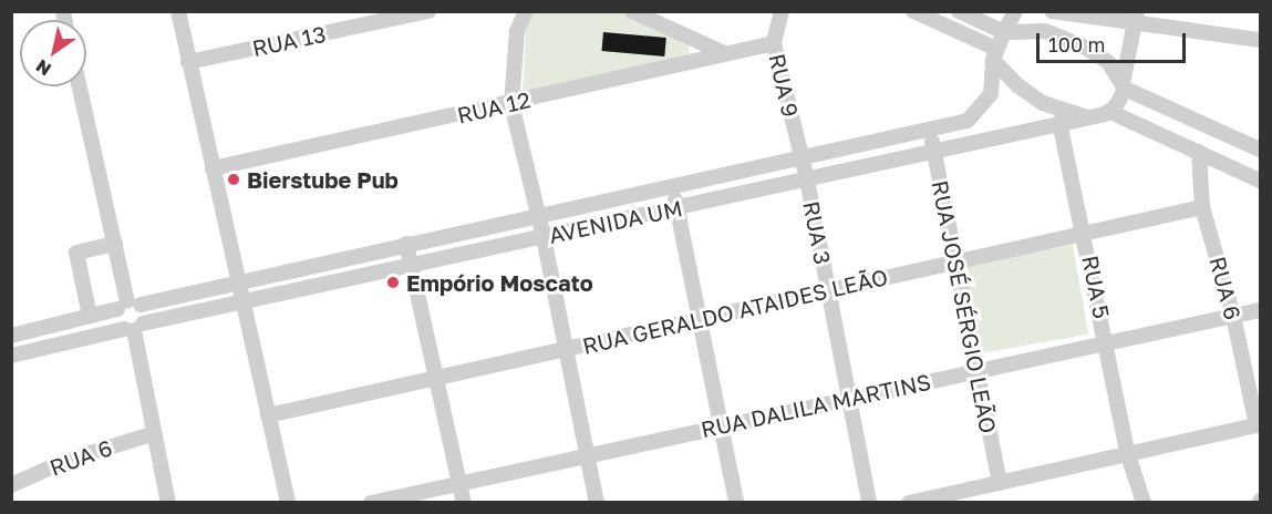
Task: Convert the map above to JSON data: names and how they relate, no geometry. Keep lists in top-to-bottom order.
{
  "streets": {
    "street": [
      "RUA 13",
      "RUA 9",
      "RUA 12",
      "AVENIDA UM",
      "RUA 3",
      "RUA 5",
      "RUA 6",
      "RUA JOSÉ SÉRGIO LEÃO",
      "RUA GERALDO ATAIDES LEÃO",
      "RUA DALILA MARTINS"
    ]
  },
  "crossings": [
    ["RUA 9", "RUA 12"],
    ["RUA 9", "AVENIDA UM"],
    ["RUA 9", "RUA 3"],
    ["AVENIDA UM", "RUA 3"],
    ["AVENIDA UM", "RUA 5"],
    ["AVENIDA UM", "RUA JOSÉ SÉRGIO LEÃO"],
    ["RUA 3", "RUA GERALDO ATAIDES LEÃO"],
    ["RUA 3", "RUA DALILA MARTINS"],
    ["RUA 5", "RUA GERALDO ATAIDES LEÃO"],
    ["RUA 5", "RUA DALILA MARTINS"],
    ["RUA 6", "RUA GERALDO ATAIDES LEÃO"],
    ["RUA 6", "RUA DALILA MARTINS"],
    ["RUA JOSÉ SÉRGIO LEÃO", "RUA GERALDO ATAIDES LEÃO"],
    ["RUA JOSÉ SÉRGIO LEÃO", "RUA DALILA MARTINS"]
  ],
  "places": ["Bierstube Pub", "Empório Moscato"],
  "scale_bar": "100 m",
  "north": "bottom left"
}
